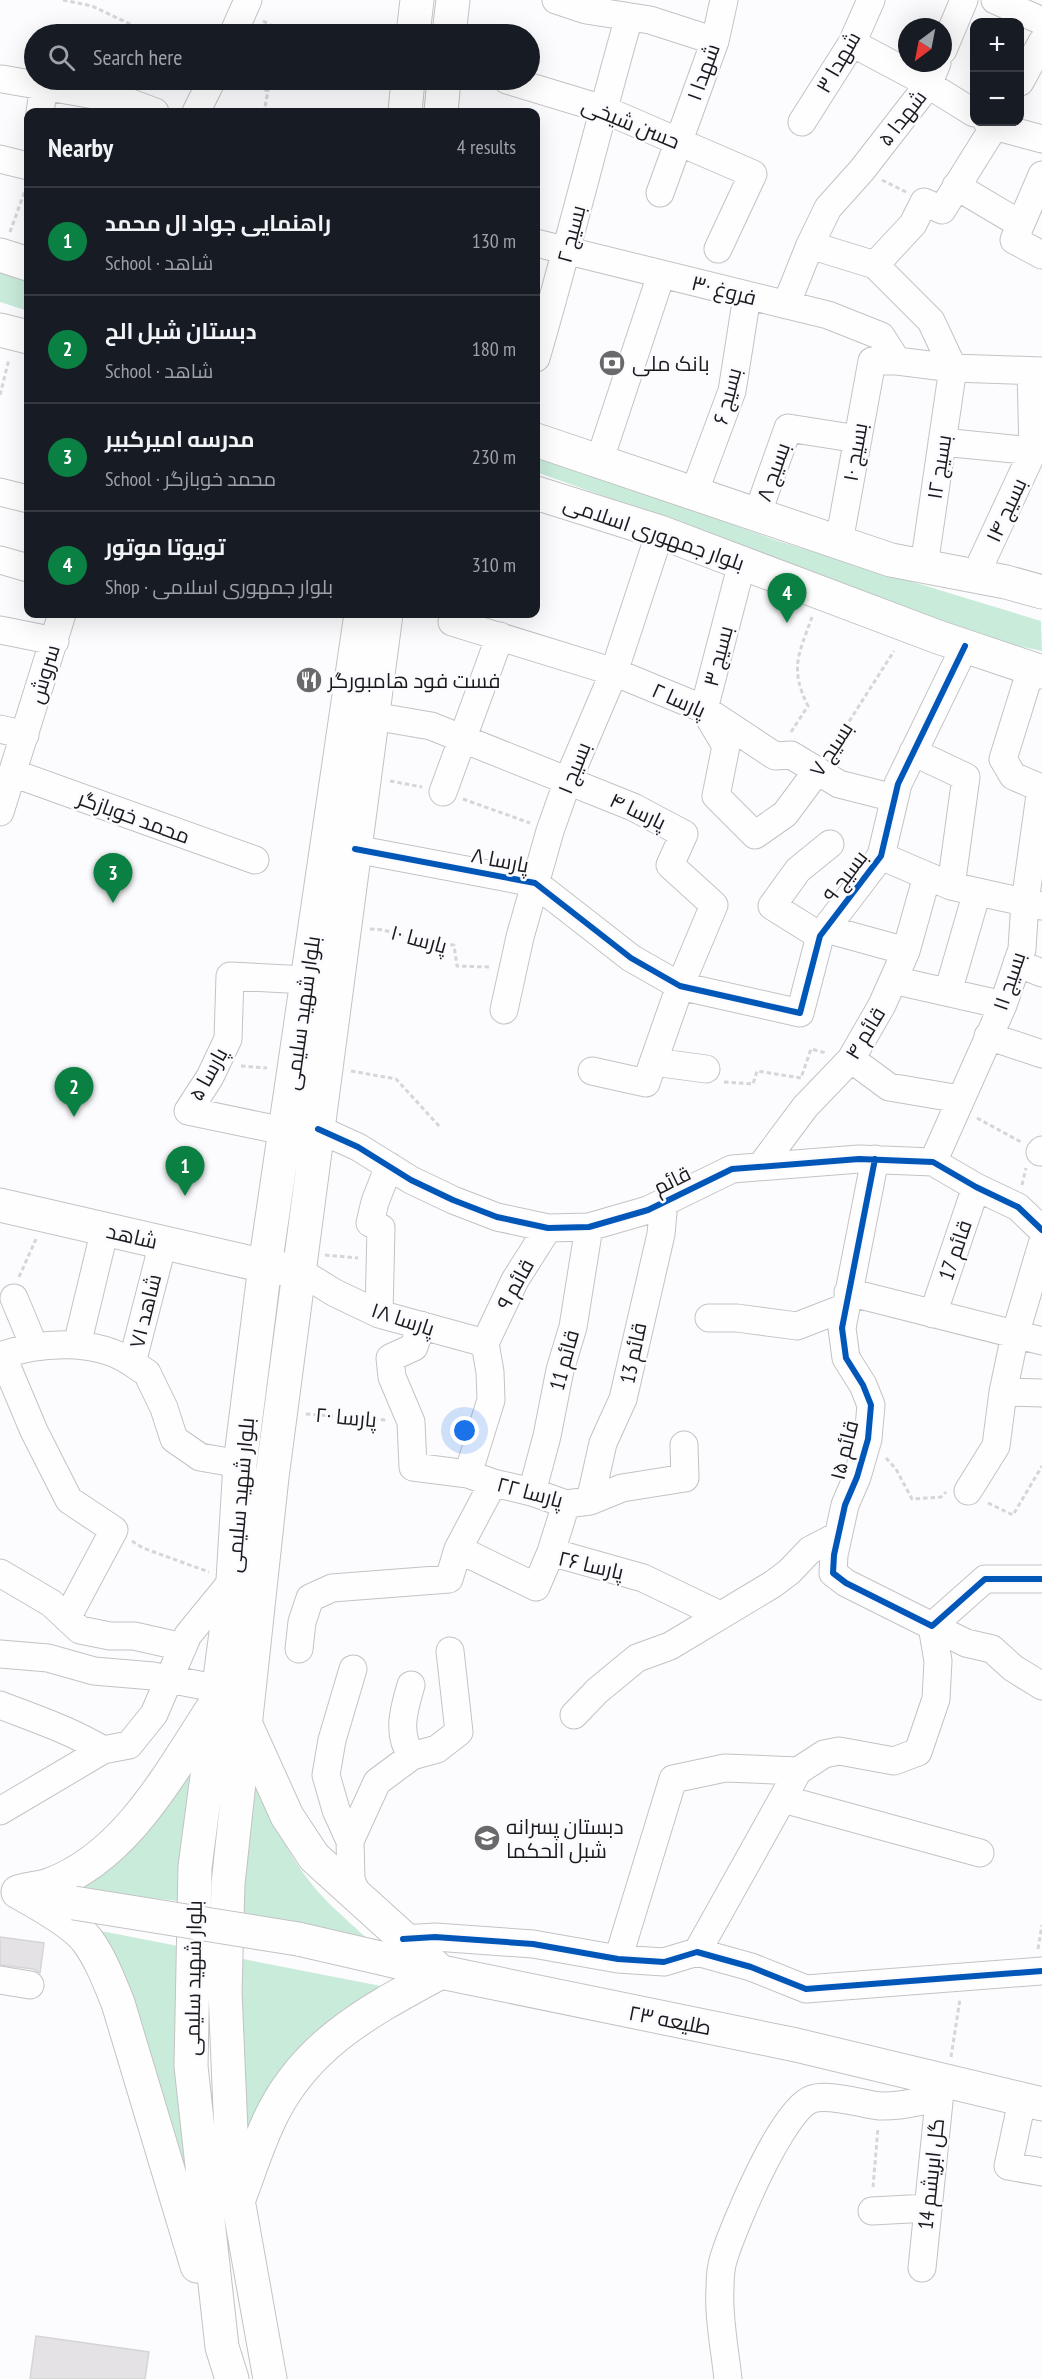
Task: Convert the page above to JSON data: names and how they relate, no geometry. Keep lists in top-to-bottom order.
{
  "streets": {
    "main road": [
      "بلوار جمهوری اسلامی",
      "بلوار شهید سلیمی",
      "شاهد",
      "طلیعه ۲۳"
    ],
    "street": [
      "شهدا ۳",
      "شهدا ۱",
      "شهدا ۵",
      "حسن شیخی",
      "بسیج ۲",
      "فروغ ۳۰",
      "بسیج ۶",
      "بسیج ۱۰",
      "بسیج ۱۲",
      "بسیج ۸",
      "بسیج ۱۴",
      "بسیج ۳",
      "سروش",
      "پارسا ۲",
      "بسیج ۷",
      "بسیج ۱",
      "پارسا ۴",
      "محمد خوبازگر",
      "پارسا ۸",
      "بسیج ۹",
      "بسیج ۱۱",
      "قائم ۴",
      "پارسا ۵",
      "قائم",
      "قائم 17",
      "قائم ۹",
      "شاهد ۷۱",
      "پارسا ۱۸",
      "قائم 13",
      "قائم 11",
      "قائم ۱۵",
      "پارسا ۲۲",
      "پارسا ۲۶",
      "گل ابریشم 14"
    ],
    "path": ["پارسا ۱۰", "پارسا ۲۰"]
  },
  "crossings": [
    ["شهدا ۱", "حسن شیخی"],
    ["شهدا ۵", "فروغ ۳۰"],
    ["حسن شیخی", "بسیج ۲"],
    ["بسیج ۲", "فروغ ۳۰"],
    ["فروغ ۳۰", "بسیج ۶"],
    ["فروغ ۳۰", "بسیج ۱۰"],
    ["بسیج ۱۰", "بسیج ۸"],
    ["بلوار جمهوری اسلامی", "بسیج ۳"],
    ["بلوار جمهوری اسلامی", "بسیج ۱"],
    ["بلوار جمهوری اسلامی", "بسیج ۹"],
    ["بلوار جمهوری اسلامی", "بسیج ۱۱"],
    ["بسیج ۳", "پارسا ۲"],
    ["بسیج ۳", "بسیج ۷"],
    ["سروش", "محمد خوبازگر"],
    ["پارسا ۲", "بسیج ۷"],
    ["پارسا ۲", "بسیج ۱"],
    ["پارسا ۲", "بسیج ۹"],
    ["بسیج ۱", "پارسا ۴"],
    ["بسیج ۱", "پارسا ۸"],
    ["بسیج ۱", "پارسا ۱۰"],
    ["پارسا ۴", "پارسا ۸"],
    ["پارسا ۴", "بسیج ۹"],
    ["پارسا ۴", "بلوار شهید سلیمی"],
    ["پارسا ۸", "بسیج ۹"],
    ["پارسا ۸", "بلوار شهید سلیمی"],
    ["پارسا ۱۰", "بلوار شهید سلیمی"],
    ["بسیج ۱۱", "قائم"],
    ["بلوار شهید سلیمی", "پارسا ۵"],
    ["بلوار شهید سلیمی", "قائم"],
    ["بلوار شهید سلیمی", "شاهد"],
    ["بلوار شهید سلیمی", "شاهد ۷۱"],
    ["بلوار شهید سلیمی", "پارسا ۱۸"],
    ["بلوار شهید سلیمی", "پارسا ۲۰"],
    ["قائم ۴", "قائم"],
    ["قائم", "قائم 17"],
    ["قائم", "قائم ۹"],
    ["قائم", "قائم 13"],
    ["قائم", "قائم 11"],
    ["قائم", "قائم ۱۵"],
    ["شاهد", "شاهد ۷۱"],
    ["شاهد", "پارسا ۱۸"],
    ["قائم ۹", "پارسا ۱۸"],
    ["قائم 13", "پارسا ۲۲"],
    ["قائم 13", "پارسا ۲۶"],
    ["قائم 11", "پارسا ۲۲"],
    ["پارسا ۲۰", "پارسا ۲۲"],
    ["طلیعه ۲۳", "گل ابریشم 14"]
  ],
  "places": {
    "bank": ["بانک ملی"],
    "restaurant": ["فست فود هامبورگر"],
    "school or university": ["دبستان پسرانه شبل الحکما"]
  },
  "north": "bottom left",
  "page": {
    "map_buttons": ["+", "−"],
    "search": "Search here",
    "heading": ["Nearby", "4 results"],
    "list": [
      {
        "mark": "1",
        "name": "راهنمایی جواد ال محمد",
        "note": "School · شاهد",
        "value": "130 m"
      },
      {
        "mark": "2",
        "name": "دبستان شبل الح",
        "note": "School · شاهد",
        "value": "180 m"
      },
      {
        "mark": "3",
        "name": "مدرسه امیرکبیر",
        "note": "School · محمد خوبازگر",
        "value": "230 m"
      },
      {
        "mark": "4",
        "name": "تویوتا موتور",
        "note": "Shop · بلوار جمهوری اسلامی",
        "value": "310 m"
      }
    ],
    "pins": [
      "4",
      "3",
      "2",
      "1"
    ]
  }
}
